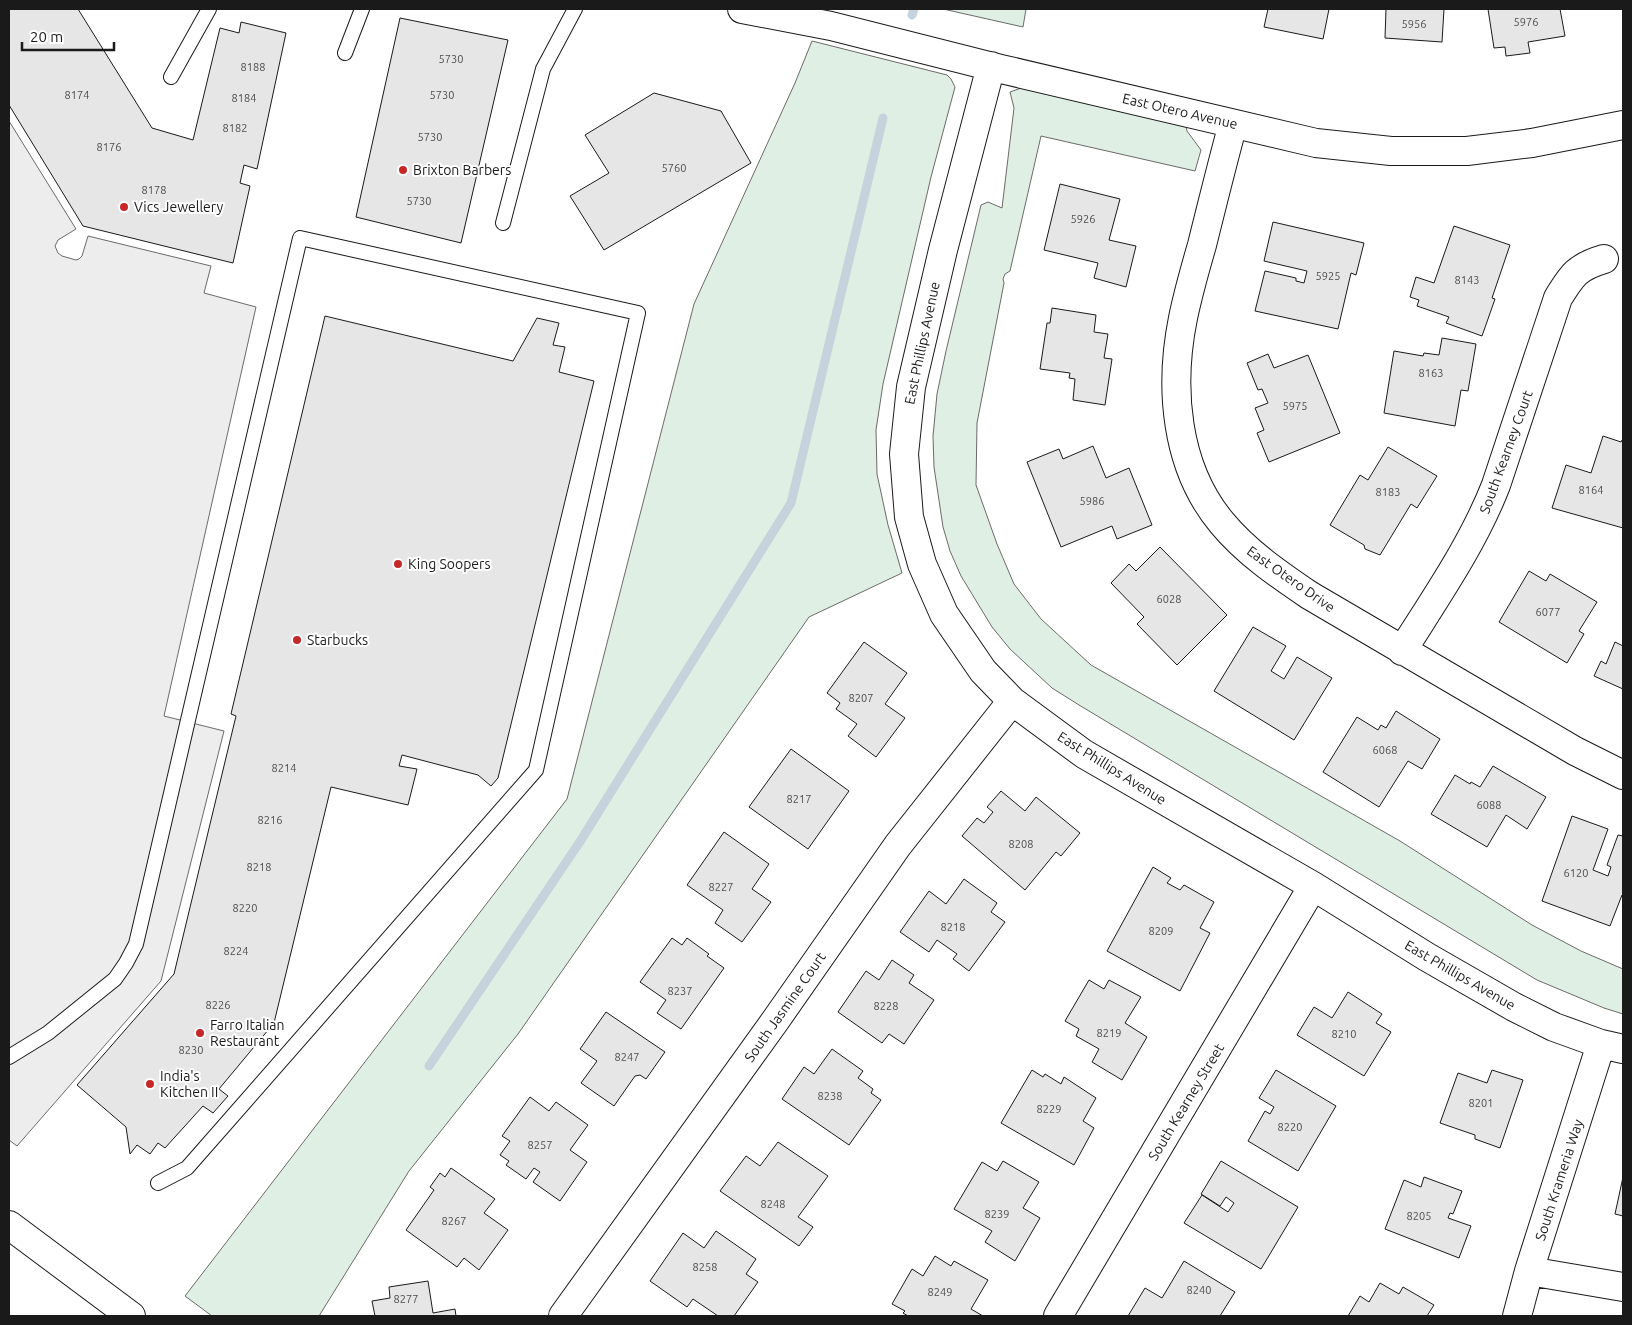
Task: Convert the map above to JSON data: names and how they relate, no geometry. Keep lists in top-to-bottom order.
{
  "streets": {
    "street": [
      "East Otero Avenue",
      "East Phillips Avenue",
      "South Kearney Court",
      "East Otero Drive",
      "South Jasmine Court",
      "South Kearney Street",
      "South Krameria Way"
    ]
  },
  "crossings": [
    ["East Otero Avenue", "East Phillips Avenue"],
    ["East Otero Avenue", "East Otero Drive"],
    ["East Phillips Avenue", "South Jasmine Court"],
    ["East Phillips Avenue", "South Kearney Street"],
    ["East Phillips Avenue", "South Krameria Way"],
    ["South Kearney Court", "East Otero Drive"]
  ],
  "places": [
    "Brixton Barbers",
    "Vics Jewellery",
    "King Soopers",
    "Starbucks",
    "Farro Italian Restaurant",
    "India's Kitchen II"
  ],
  "house_numbers": [
    "5976",
    "5956",
    "5730",
    "8188",
    "8174",
    "5730",
    "8184",
    "8182",
    "5730",
    "8176",
    "5760",
    "8178",
    "5730",
    "5926",
    "5925",
    "8143",
    "8163",
    "5975",
    "8164",
    "8183",
    "5986",
    "6028",
    "6077",
    "8207",
    "6068",
    "8214",
    "8217",
    "6088",
    "8216",
    "8208",
    "8218",
    "6120",
    "8227",
    "8220",
    "8218",
    "8209",
    "8224",
    "8237",
    "8226",
    "8228",
    "8219",
    "8210",
    "8230",
    "8247",
    "8238",
    "8201",
    "8229",
    "8220",
    "8257",
    "8248",
    "8239",
    "8205",
    "8267",
    "8258",
    "8240",
    "8249",
    "8277"
  ],
  "scale_bar": "20 m"
}
